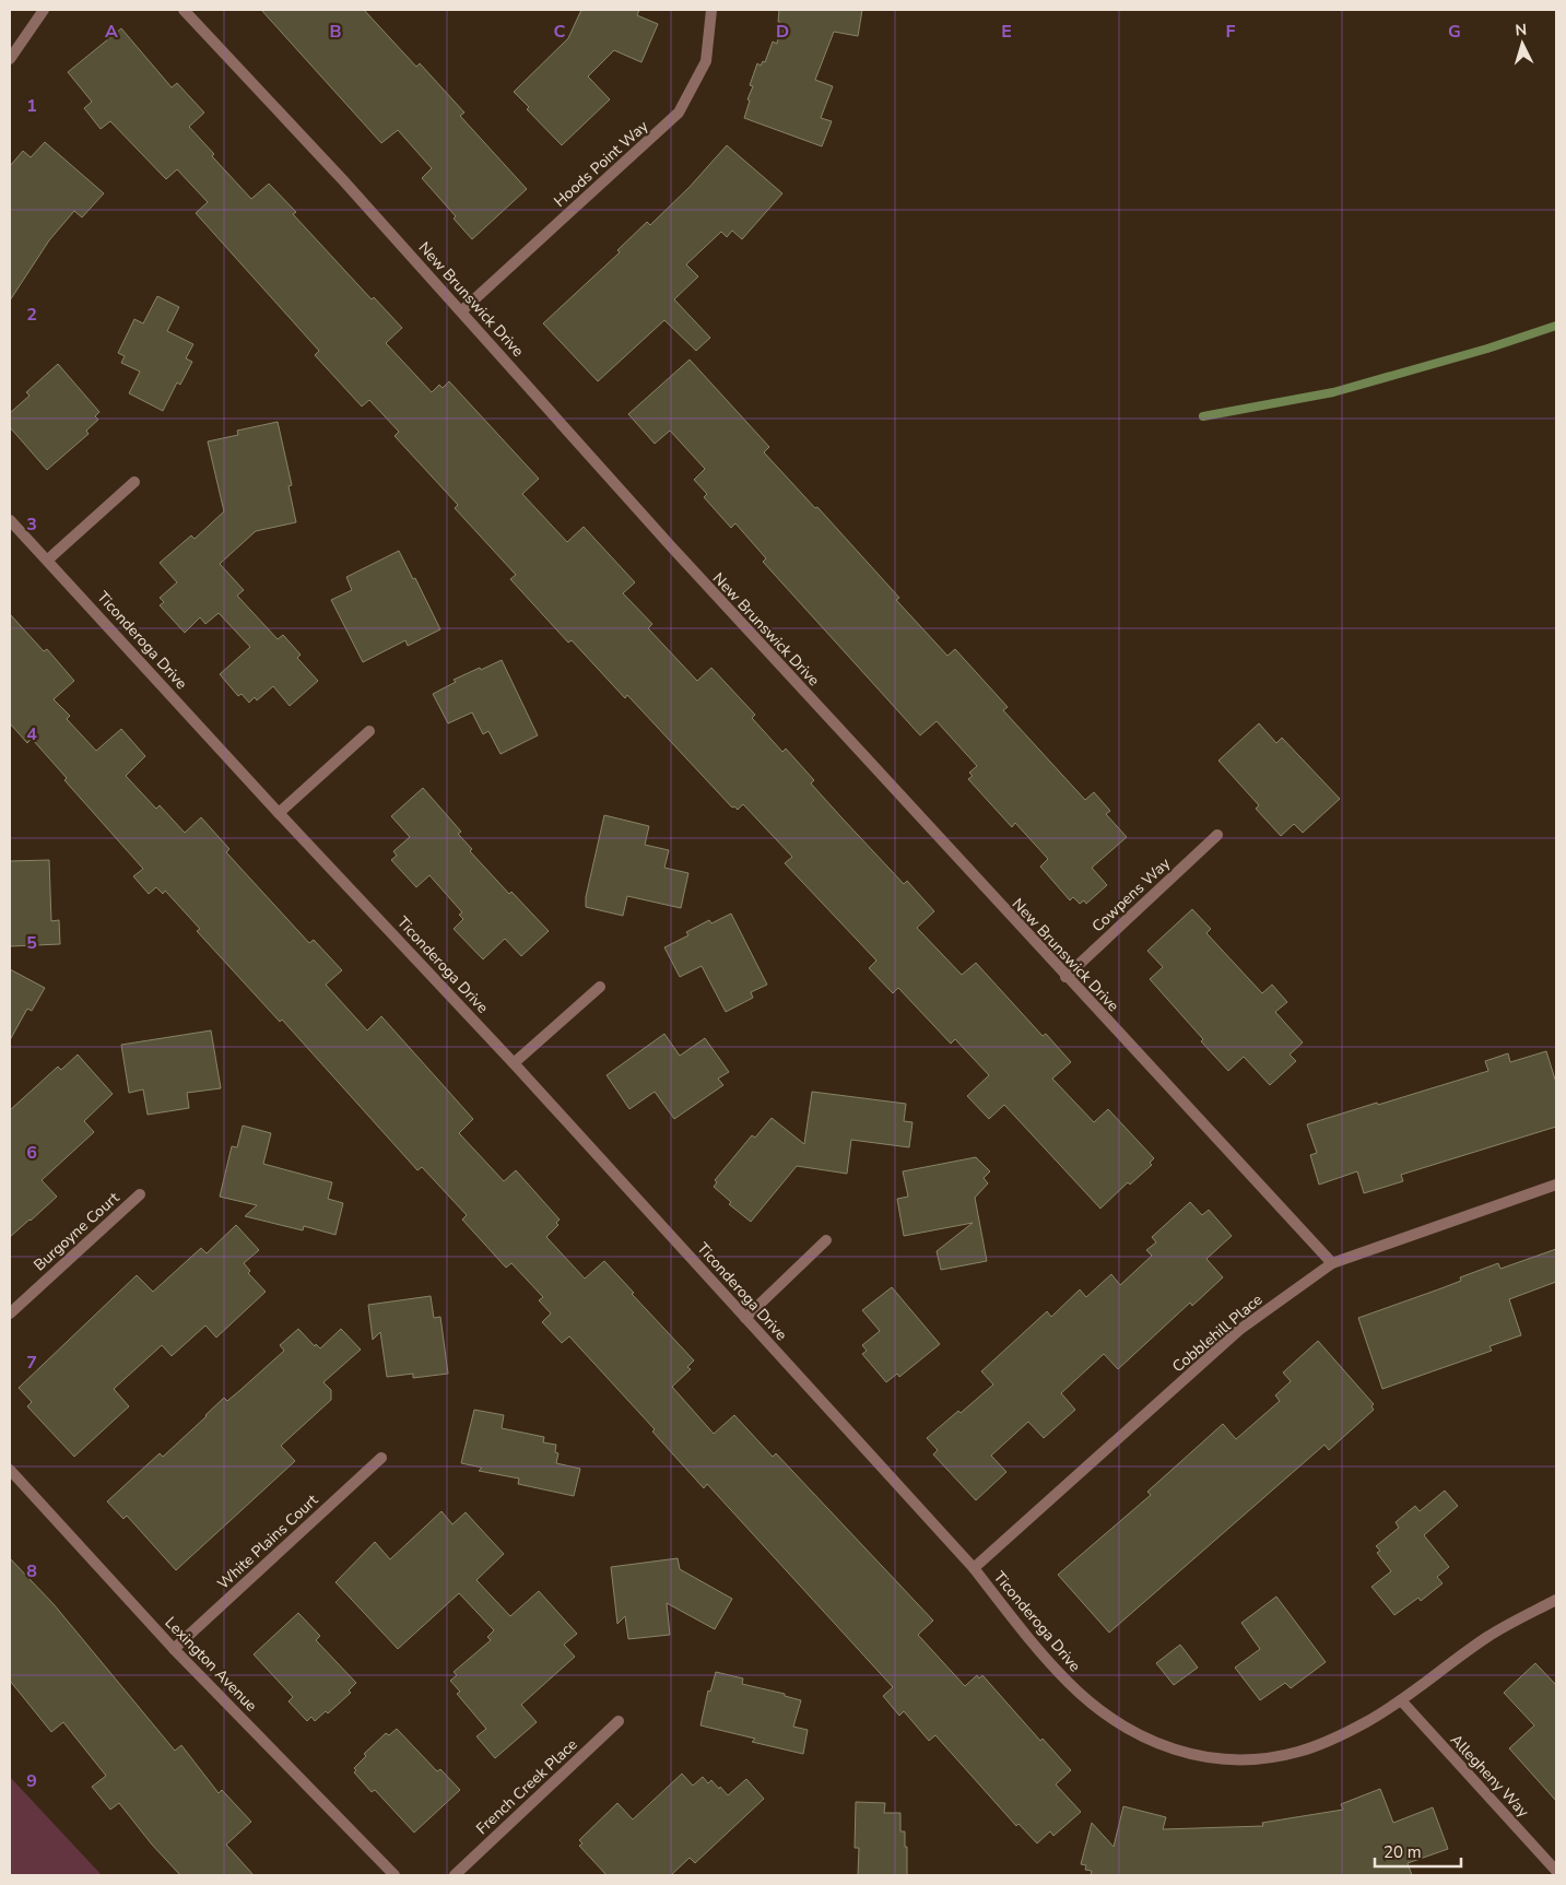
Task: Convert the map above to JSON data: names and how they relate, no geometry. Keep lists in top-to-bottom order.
{
  "streets": {
    "street": [
      "Hoods Point Way",
      "New Brunswick Drive",
      "Ticonderoga Drive",
      "Cowpens Way",
      "Burgoyne Court",
      "Cobblehill Place",
      "White Plains Court",
      "Lexington Avenue",
      "Allegheny Way",
      "French Creek Place"
    ]
  },
  "crossings": [
    ["Hoods Point Way", "New Brunswick Drive"],
    ["New Brunswick Drive", "Cowpens Way"],
    ["New Brunswick Drive", "Cobblehill Place"],
    ["Ticonderoga Drive", "Cobblehill Place"],
    ["Ticonderoga Drive", "Allegheny Way"],
    ["White Plains Court", "Lexington Avenue"]
  ],
  "scale_bar": "20 m",
  "north": "top",
  "grid": {
    "columns": [
      "A",
      "B",
      "C",
      "D",
      "E",
      "F",
      "G"
    ],
    "rows": [
      "1",
      "2",
      "3",
      "4",
      "5",
      "6",
      "7",
      "8",
      "9"
    ]
  }
}
